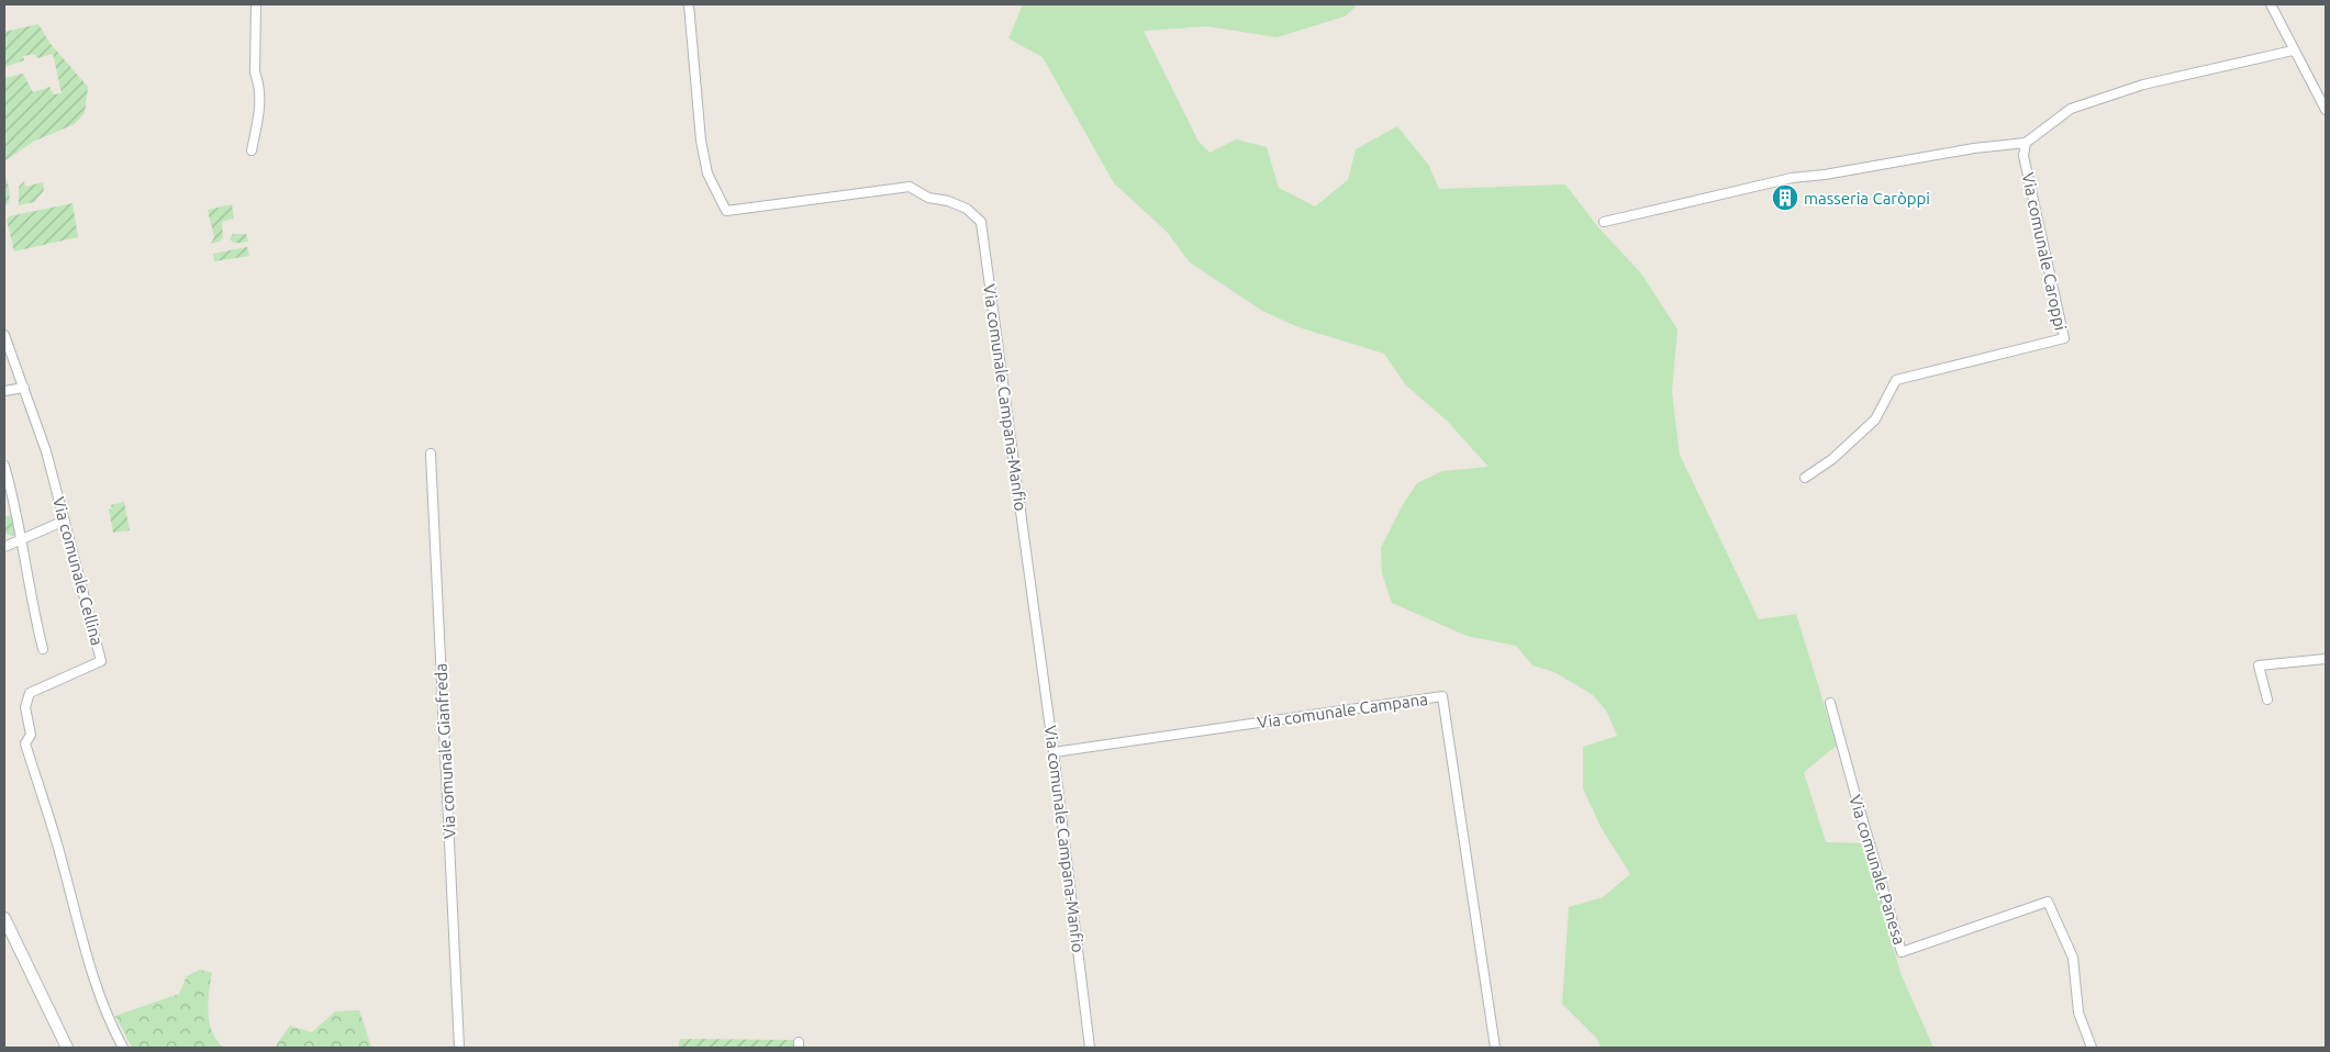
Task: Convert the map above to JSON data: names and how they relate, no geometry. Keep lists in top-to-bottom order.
{
  "streets": {
    "street": [
      "Via comunale Caroppi",
      "Via comunale Campana-Manfio",
      "Via comunale Cellina",
      "Via comunale Campana",
      "Via comunale Gianfreda",
      "Via comunale Panesa"
    ]
  },
  "crossings": [
    ["Via comunale Campana-Manfio", "Via comunale Campana"]
  ],
  "places": {
    "building": ["masseria Caròppi"]
  }
}
